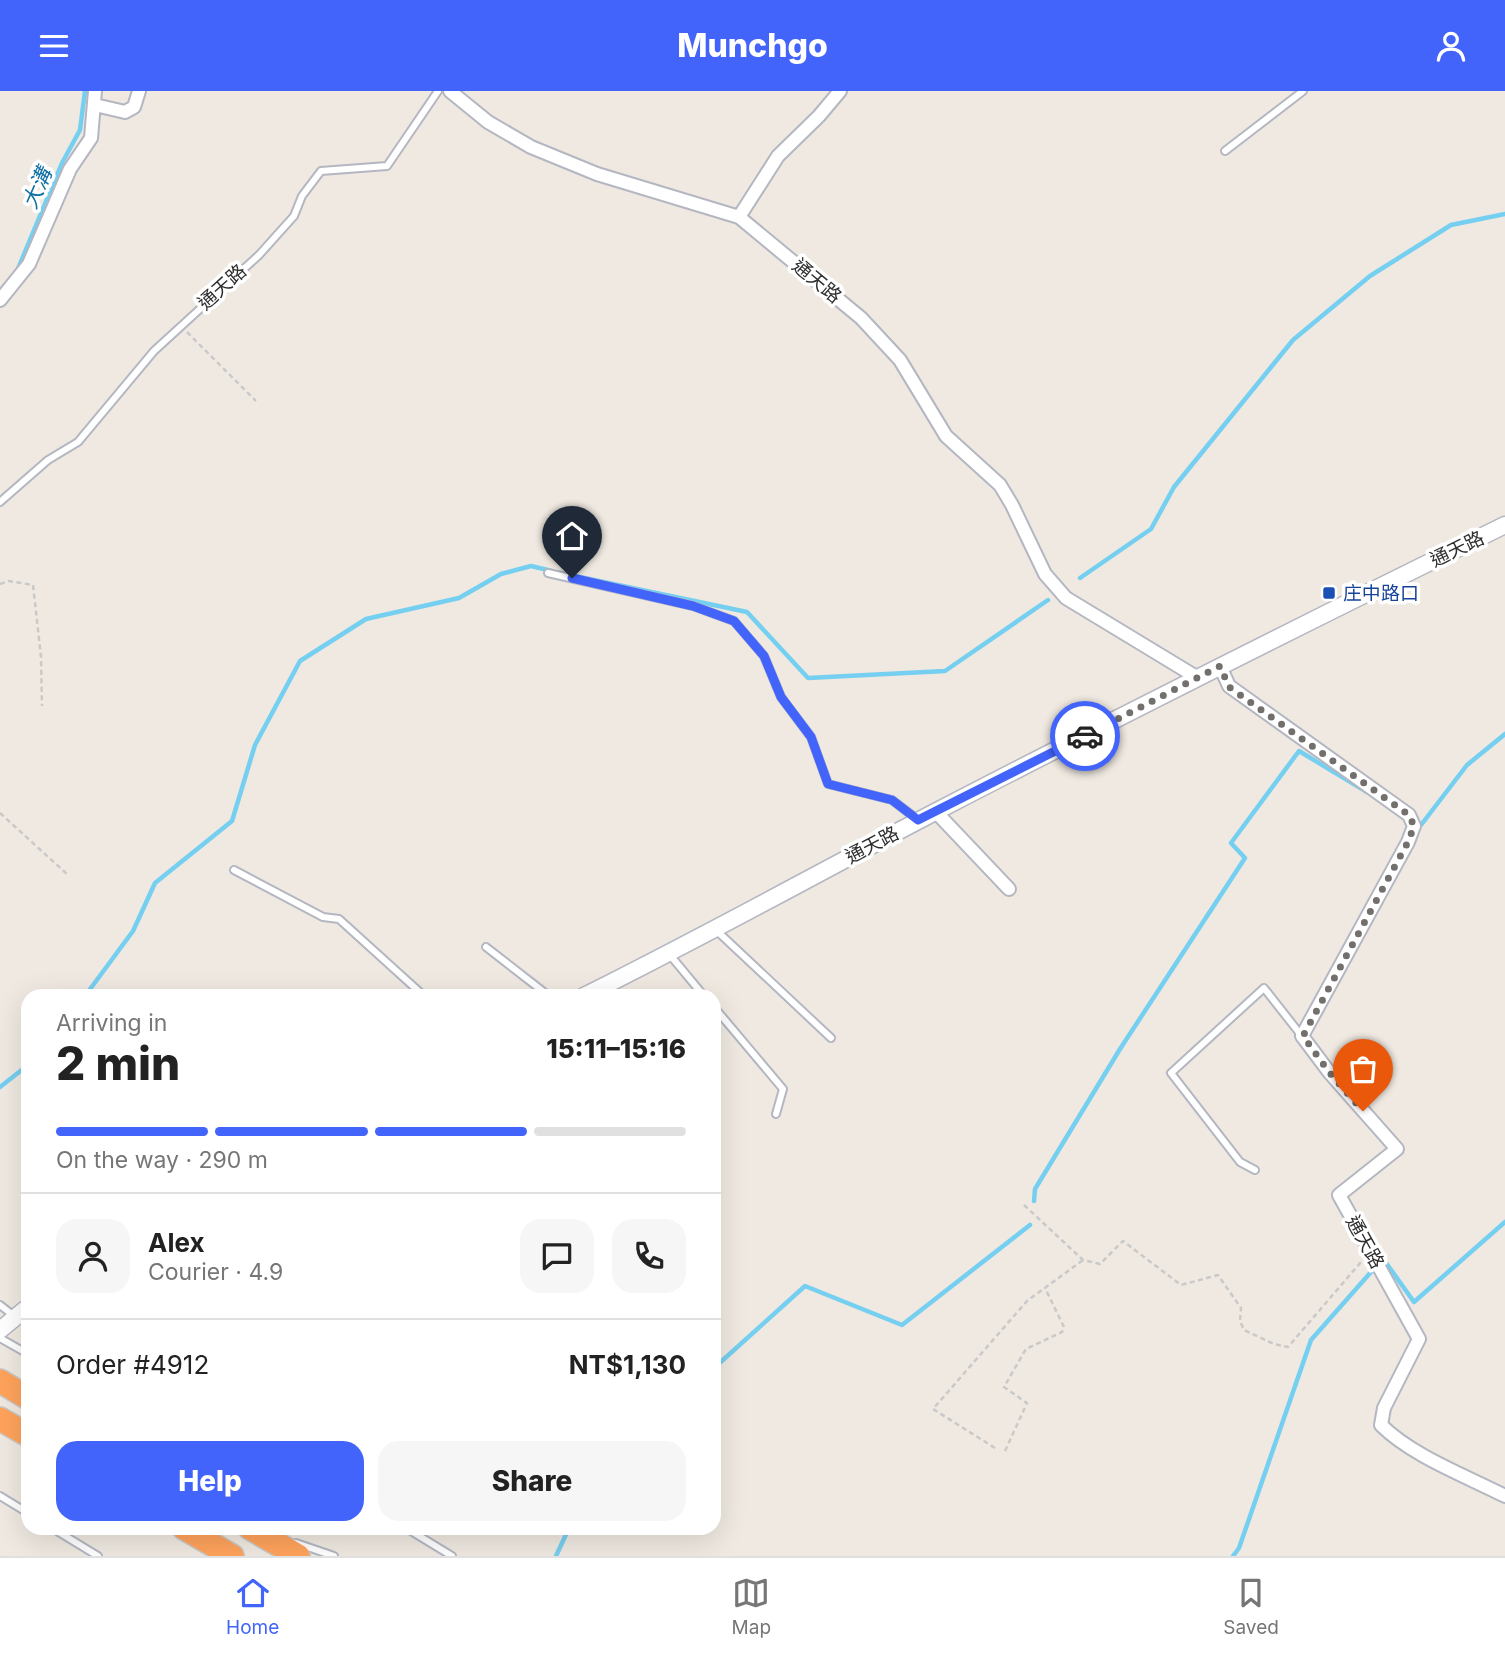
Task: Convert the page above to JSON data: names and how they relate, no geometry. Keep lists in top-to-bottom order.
{
  "streets": {
    "street": ["通天路"]
  },
  "water": ["大溝"],
  "places": {
    "transit": ["庄中路口"]
  },
  "page": {
    "header": "Munchgo",
    "heading": ["2 min", "Arriving in", "15:11–15:16"],
    "panel": [
      "Alex",
      "Courier · 4.9",
      "Order #4912",
      "NT$1,130"
    ],
    "bar": "On the way · 290 m",
    "buttons": ["Help", "Share"],
    "tabs": ["Home", "Map", "Saved"]
  }
}
